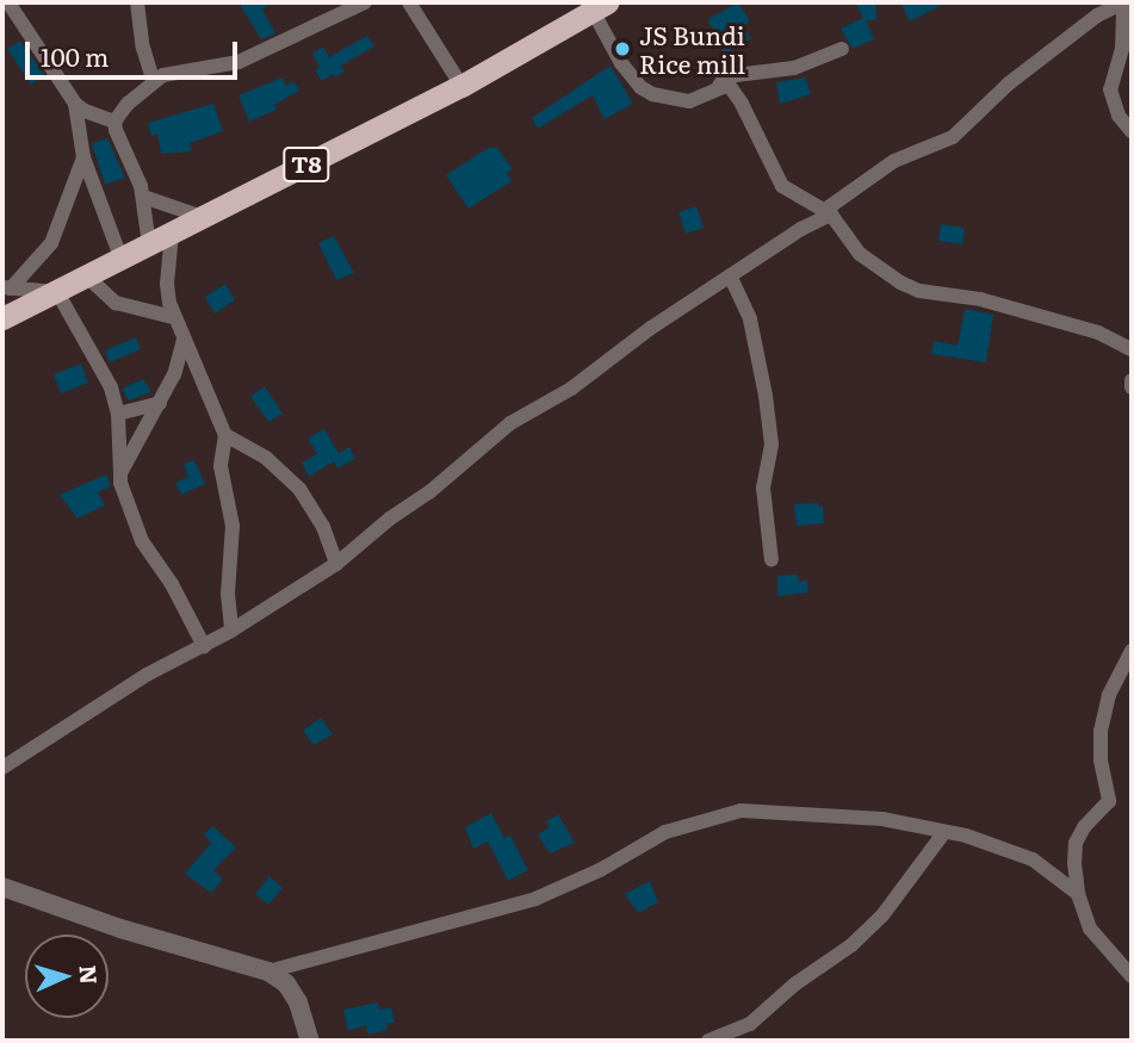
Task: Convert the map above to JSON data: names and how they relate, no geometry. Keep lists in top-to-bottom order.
{
  "streets": {
    "highway": ["T8"]
  },
  "places": ["JS Bundi Rice mill"],
  "scale_bar": "100 m",
  "north": "right"
}
